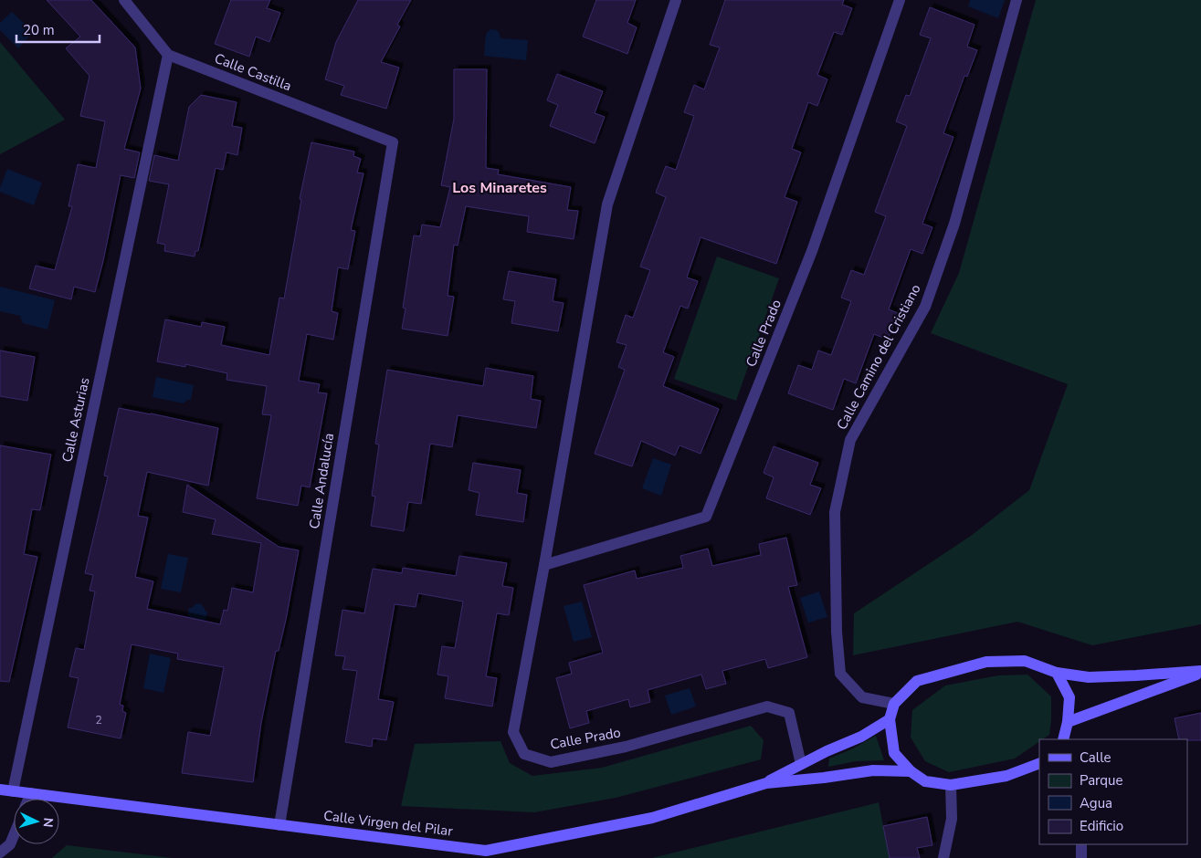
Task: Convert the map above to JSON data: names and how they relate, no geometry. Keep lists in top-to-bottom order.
{
  "streets": {
    "main road": ["Calle Virgen del Pilar"],
    "street": [
      "Calle Castilla",
      "Calle Prado",
      "Calle Camino del Cristiano",
      "Calle Asturias",
      "Calle Andalucía"
    ]
  },
  "crossings": [
    ["Calle Castilla", "Calle Asturias"],
    ["Calle Castilla", "Calle Andalucía"],
    ["Calle Prado", "Calle Virgen del Pilar"],
    ["Calle Asturias", "Calle Virgen del Pilar"],
    ["Calle Andalucía", "Calle Virgen del Pilar"]
  ],
  "districts": ["Los Minaretes"],
  "house_numbers": ["2"],
  "legend": [
    "Calle",
    "Parque",
    "Agua",
    "Edificio"
  ],
  "scale_bar": "20 m",
  "north": "right"
}
